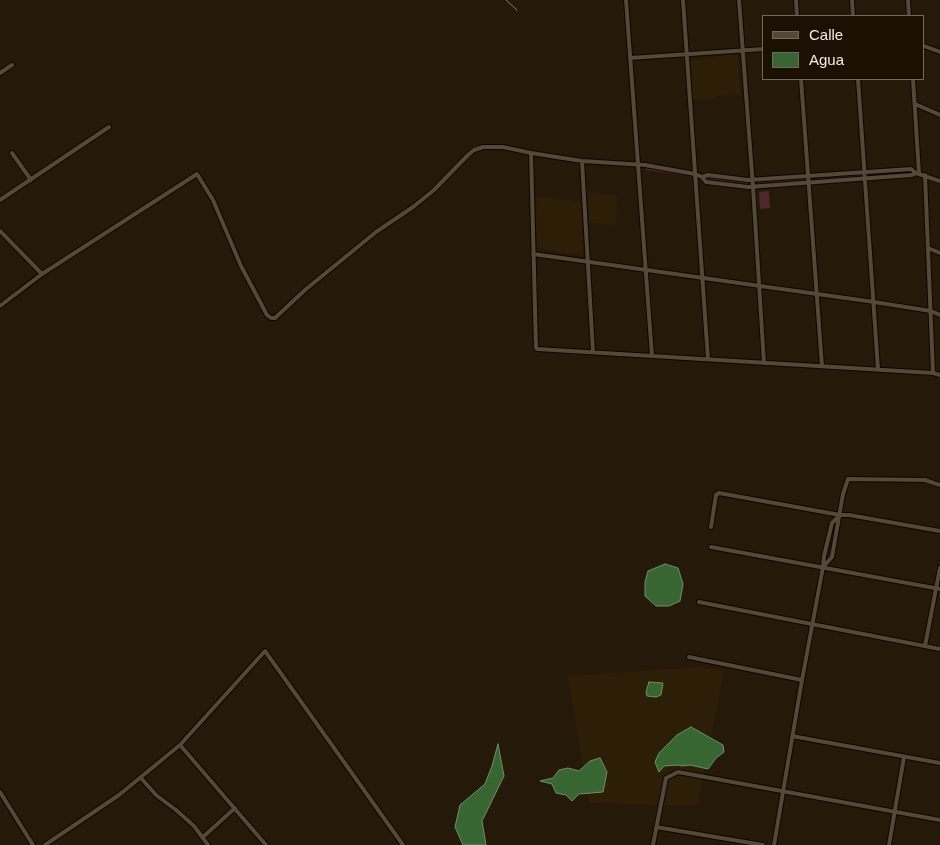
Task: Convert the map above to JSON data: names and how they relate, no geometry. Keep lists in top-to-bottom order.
{
  "legend": ["Calle", "Agua"]
}
